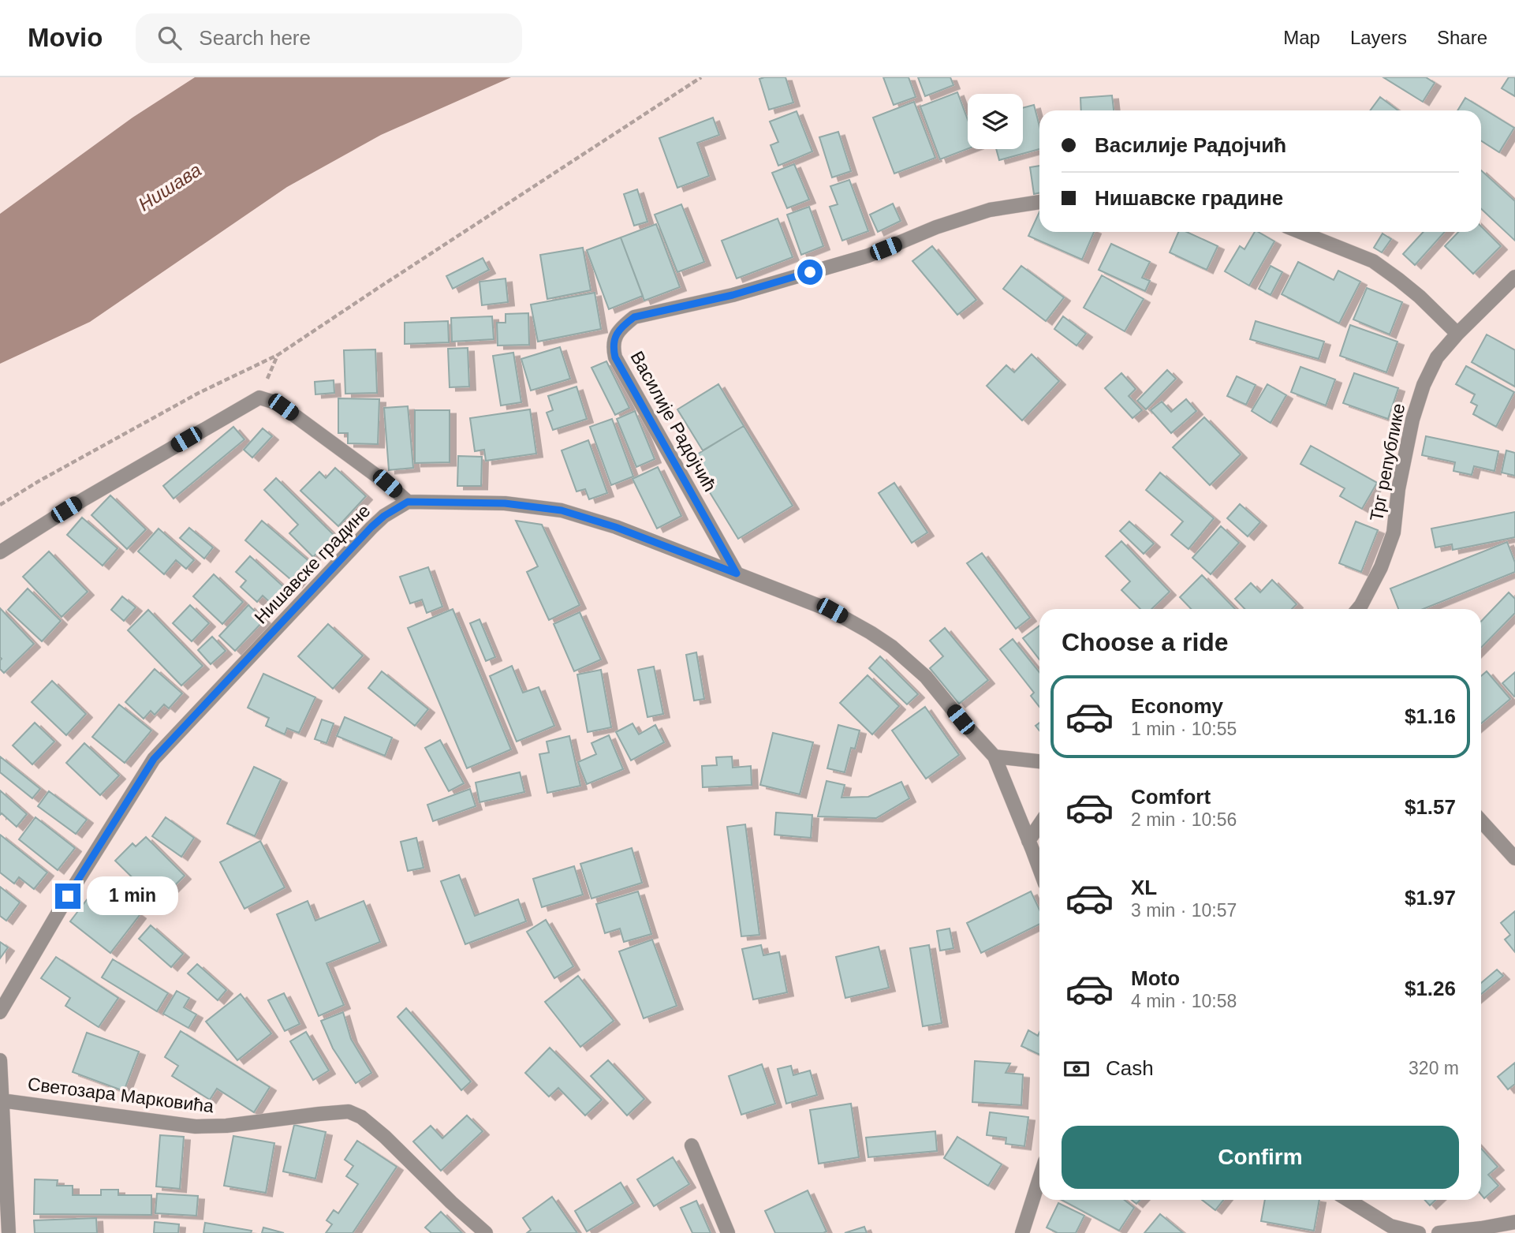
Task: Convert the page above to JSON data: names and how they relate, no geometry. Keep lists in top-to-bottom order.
{
  "streets": {
    "street": [
      "Василије Радојчић",
      "Трг републике",
      "Нишавске градине",
      "Светозара Марковића"
    ]
  },
  "water": ["Нишава"],
  "page": {
    "header": "Movio",
    "search": "Search here",
    "nav": ["Map", "Layers", "Share"],
    "banner": ["Василије Радојчић", "Нишавске градине"],
    "heading": "Choose a ride",
    "list": [
      {
        "name": "Economy",
        "note": "1 min · 10:55",
        "value": "$1.16"
      },
      {
        "name": "Comfort",
        "note": "2 min · 10:56",
        "value": "$1.57"
      },
      {
        "name": "XL",
        "note": "3 min · 10:57",
        "value": "$1.97"
      },
      {
        "name": "Moto",
        "note": "4 min · 10:58",
        "value": "$1.26"
      }
    ],
    "bubble": "1 min",
    "pay": ["Cash", "320 m"],
    "buttons": "Confirm"
  }
}
